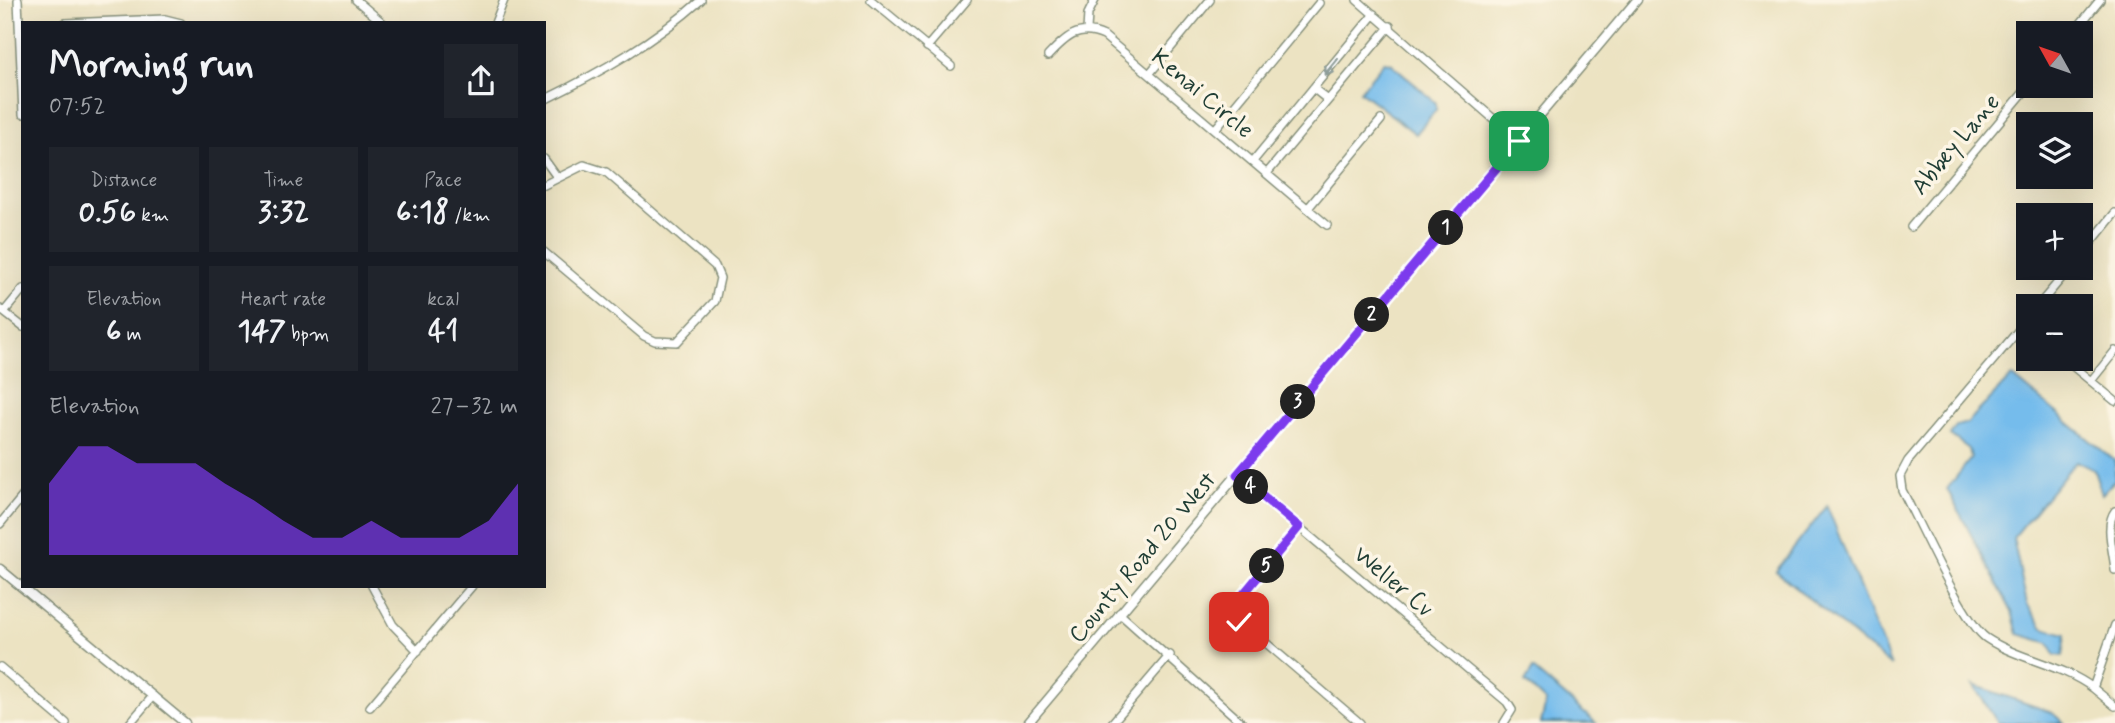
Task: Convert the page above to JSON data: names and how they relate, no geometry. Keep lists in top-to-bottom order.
{
  "streets": {
    "street": [
      "Kenai Circle",
      "Abbey Lane",
      "County Road 20 West",
      "Weller Cv"
    ]
  },
  "crossings": [
    ["County Road 20 West", "Weller Cv"]
  ],
  "north": "top left",
  "page": {
    "map_buttons": ["+", "−"],
    "heading": ["Morning run", "07:52"],
    "stats": [
      ["Distance", "0.56 km"],
      ["Time", "3:32"],
      ["Pace", "6:18 /km"],
      ["Elevation", "6 m"],
      ["Heart rate", "147 bpm"],
      ["kcal", "41"]
    ],
    "pins": [
      "1",
      "2",
      "3",
      "4",
      "5"
    ],
    "chart": ["Elevation", "27–32 m"]
  }
}
